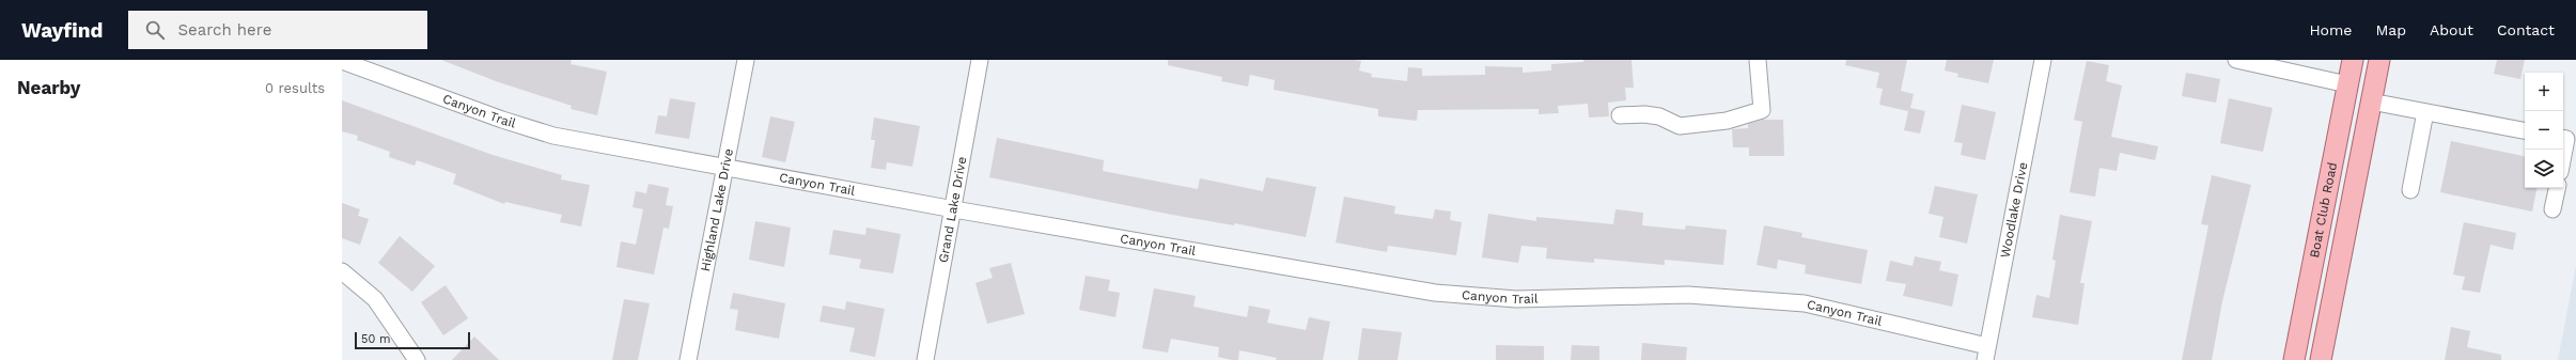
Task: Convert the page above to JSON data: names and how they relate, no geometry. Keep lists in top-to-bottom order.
{
  "streets": {
    "main road": ["Boat Club Road"],
    "street": [
      "Canyon Trail",
      "Highland Lake Drive",
      "Woodlake Drive",
      "Grand Lake Drive"
    ]
  },
  "crossings": [
    ["Canyon Trail", "Highland Lake Drive"],
    ["Canyon Trail", "Woodlake Drive"],
    ["Canyon Trail", "Grand Lake Drive"]
  ],
  "scale_bar": "50 m",
  "page": {
    "header": "Wayfind",
    "search": "Search here",
    "nav": [
      "Home",
      "Map",
      "About",
      "Contact"
    ],
    "heading": ["Nearby", "0 results"],
    "map_buttons": ["+", "−"],
    "scale": "50 m"
  }
}
